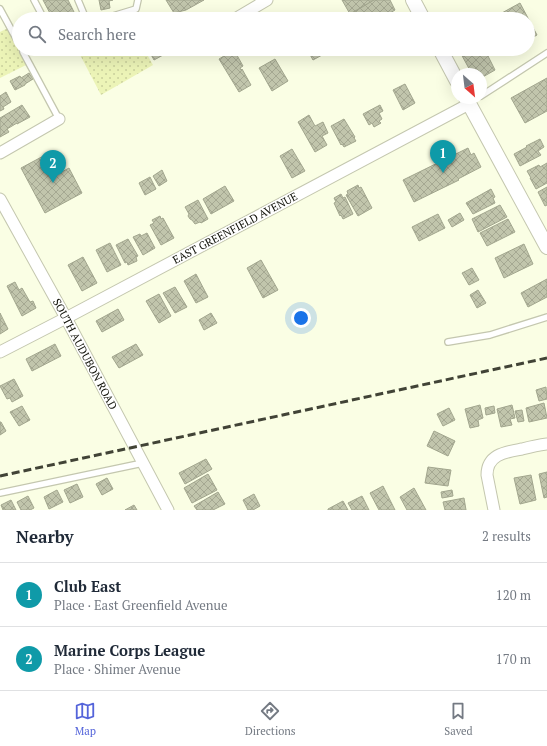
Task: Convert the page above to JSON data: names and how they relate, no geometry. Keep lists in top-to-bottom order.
{
  "streets": {
    "street": ["EAST GREENFIELD AVENUE", "SOUTH AUDUBON ROAD"]
  },
  "crossings": [
    ["EAST GREENFIELD AVENUE", "SOUTH AUDUBON ROAD"]
  ],
  "north": "bottom right",
  "page": {
    "search": "Search here",
    "pins": ["1", "2"],
    "heading": ["Nearby", "2 results"],
    "list": [
      {
        "mark": "1",
        "name": "Club East",
        "note": "Place · East Greenfield Avenue",
        "value": "120 m"
      },
      {
        "mark": "2",
        "name": "Marine Corps League",
        "note": "Place · Shimer Avenue",
        "value": "170 m"
      }
    ],
    "nav": ["Map", "Directions", "Saved"]
  }
}
